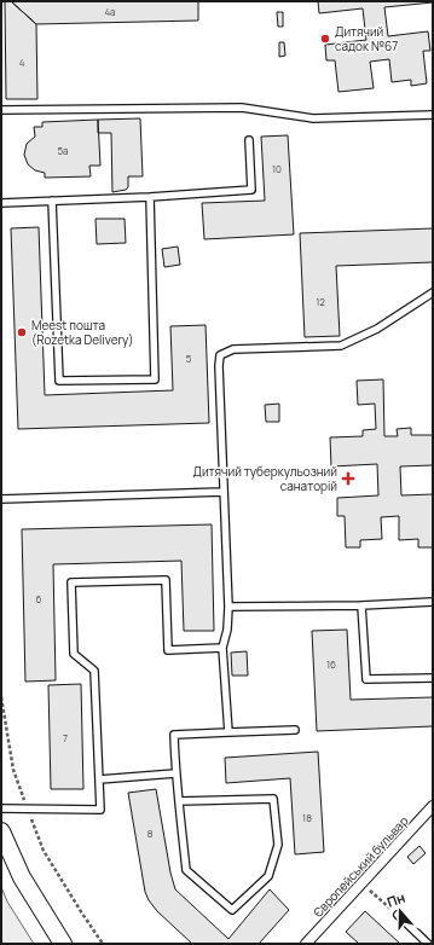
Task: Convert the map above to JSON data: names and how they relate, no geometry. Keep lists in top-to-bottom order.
{
  "streets": {
    "street": ["Європейський бульвар"]
  },
  "places": {
    "other": ["Дитячий садок №67", "Meest пошта (Rozetka Delivery)"],
    "health": ["Дитячий туберкульозний санаторій"]
  },
  "house_numbers": [
    "4а",
    "4",
    "5а",
    "10",
    "12",
    "5",
    "6",
    "16",
    "7",
    "18",
    "8"
  ],
  "north": "top"
}
